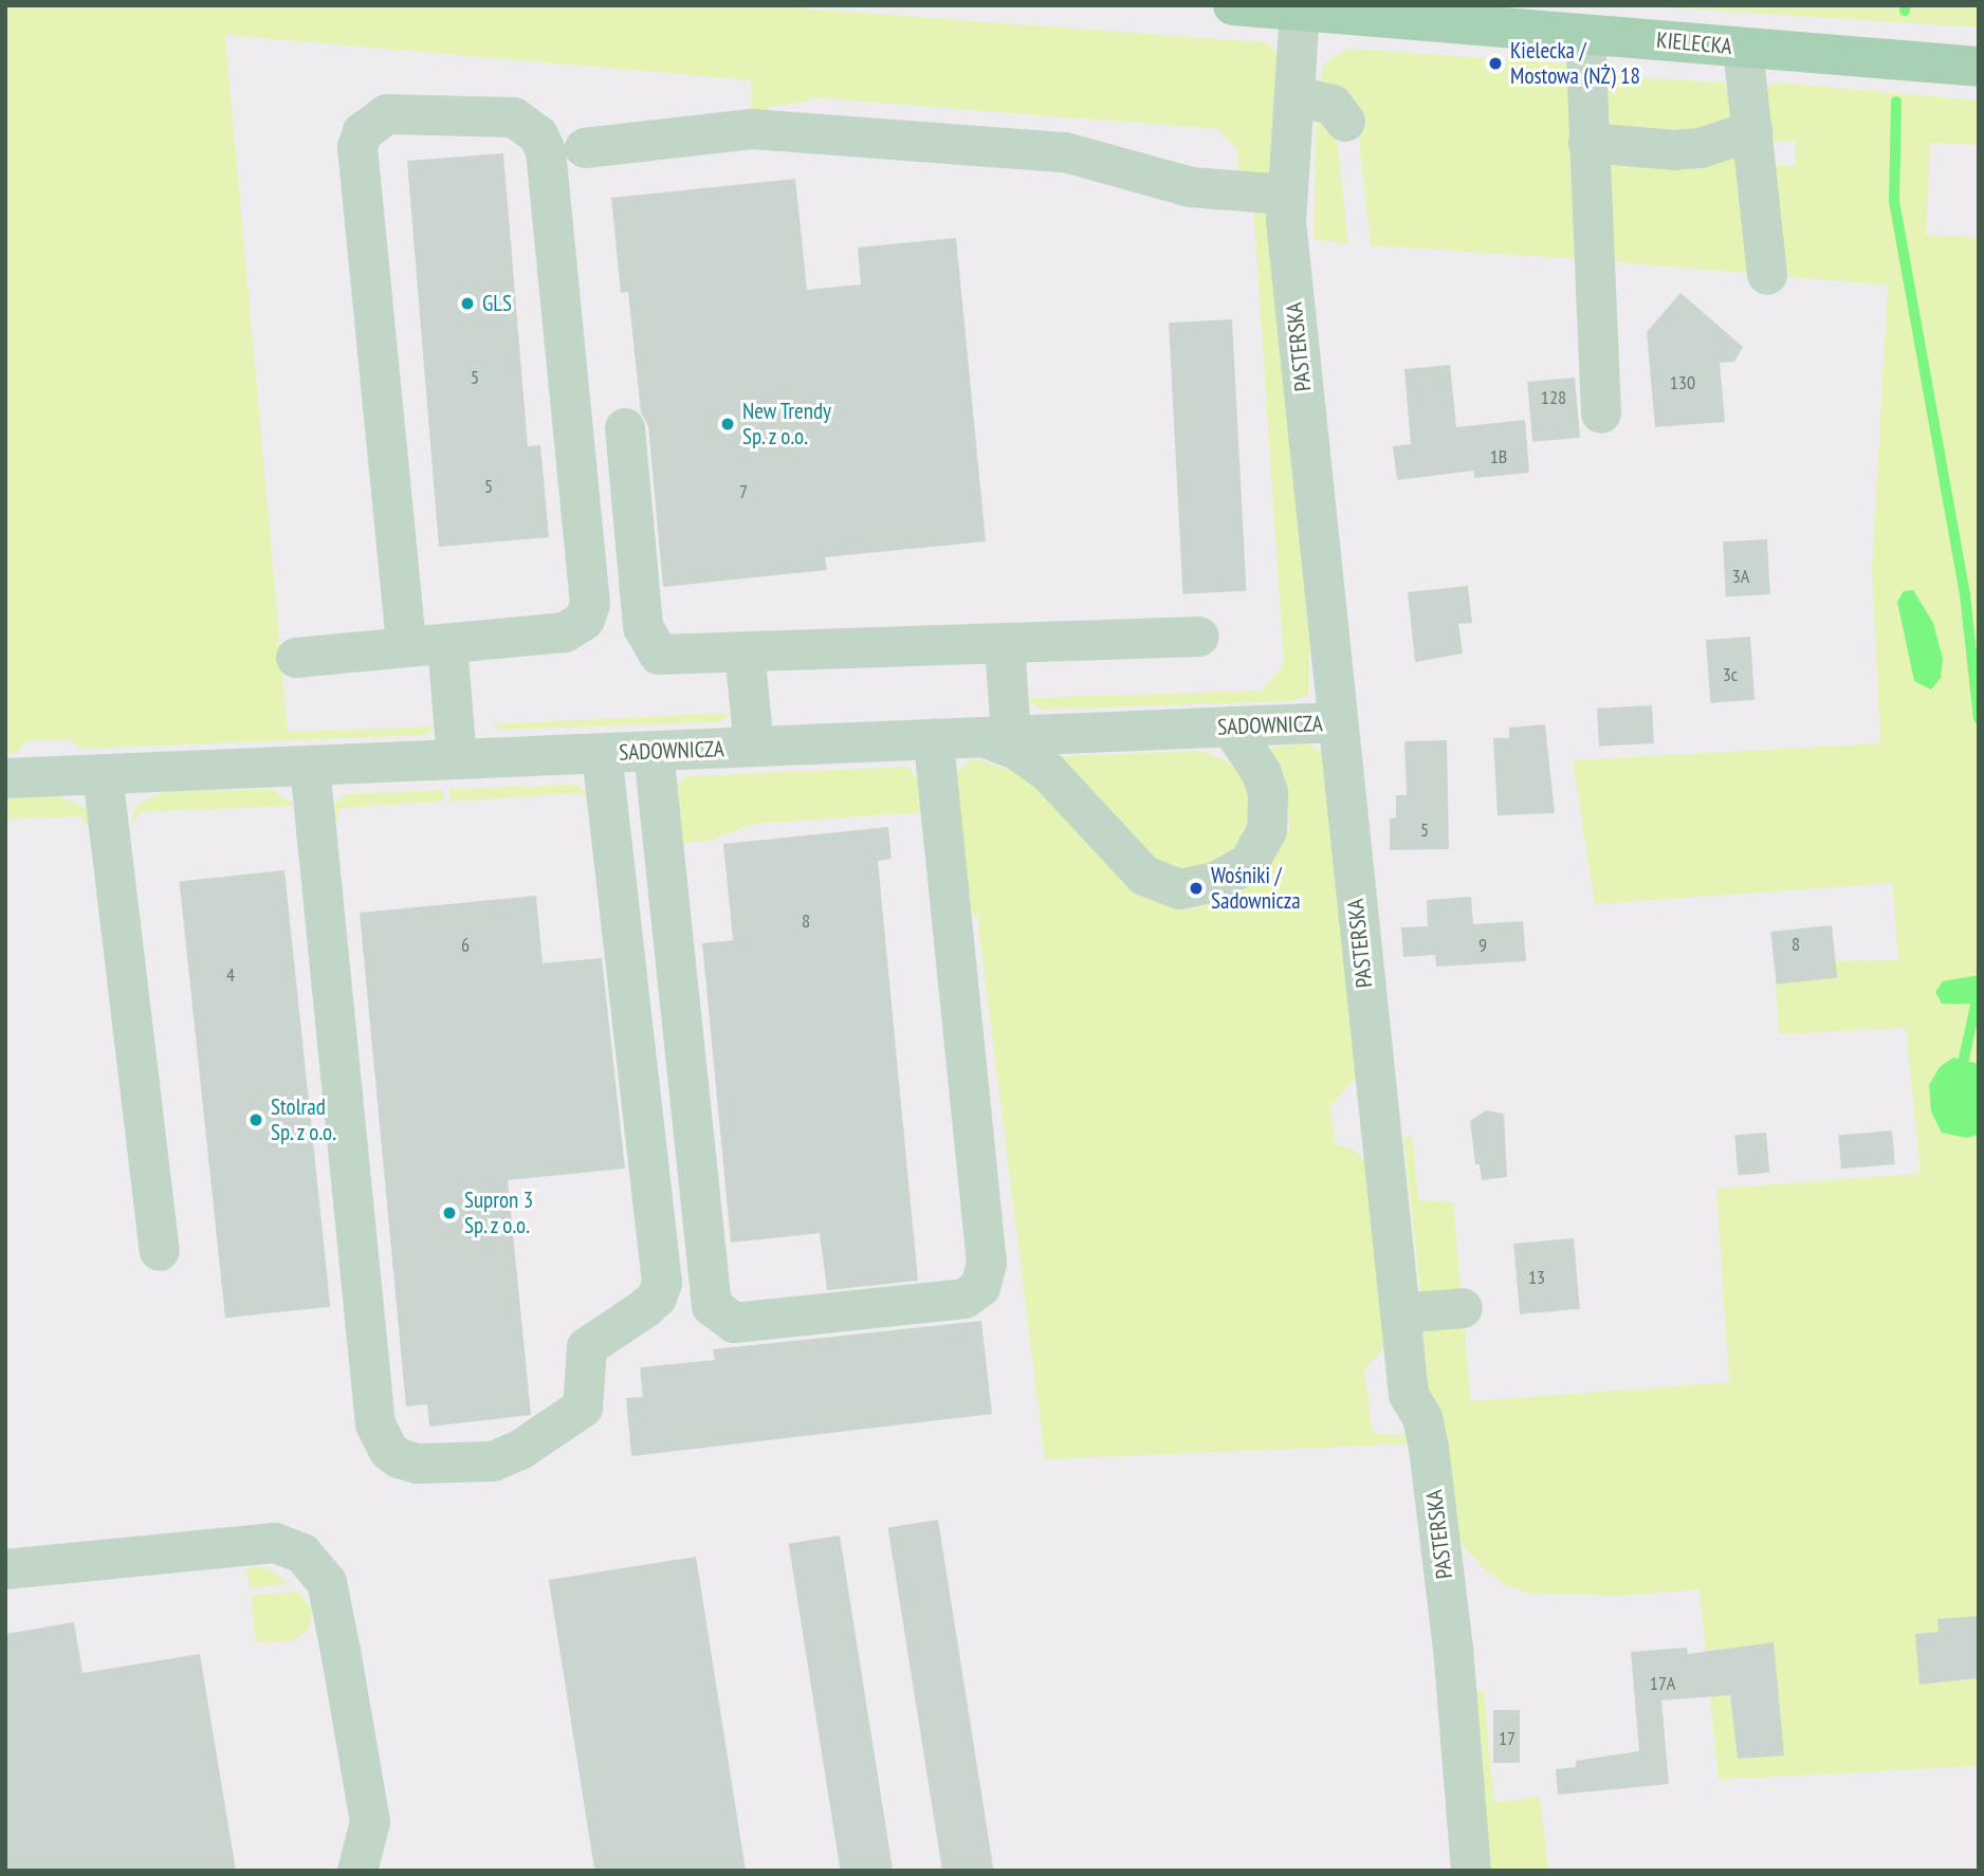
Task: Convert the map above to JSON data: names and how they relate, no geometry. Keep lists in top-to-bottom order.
{
  "streets": {
    "main road": ["KIELECKA"],
    "street": ["PASTERSKA", "SADOWNICZA"]
  },
  "crossings": [
    ["KIELECKA", "PASTERSKA"],
    ["PASTERSKA", "SADOWNICZA"]
  ],
  "places": [
    "Kielecka / Mostowa (NŻ) 18",
    "GLS",
    "New Trendy Sp. z o.o.",
    "Wośniki / Sadownicza",
    "Stolrad Sp. z o.o.",
    "Supron 3 Sp. z o.o."
  ],
  "house_numbers": [
    "5",
    "130",
    "128",
    "1B",
    "5",
    "7",
    "3A",
    "3c",
    "5",
    "8",
    "8",
    "6",
    "9",
    "4",
    "13",
    "17A",
    "17"
  ]
}
